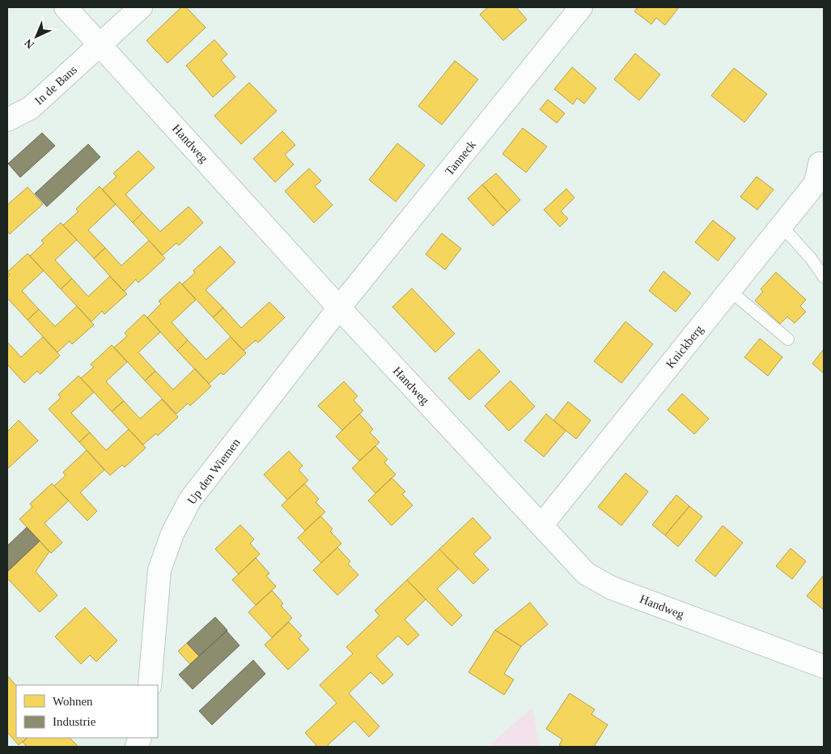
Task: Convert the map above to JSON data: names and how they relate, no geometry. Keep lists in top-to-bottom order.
{
  "streets": {
    "street": [
      "In de Bans",
      "Handweg",
      "Tanneck",
      "Knickberg",
      "Up den Wiemen"
    ]
  },
  "crossings": [
    ["In de Bans", "Handweg"],
    ["Handweg", "Tanneck"],
    ["Handweg", "Knickberg"],
    ["Handweg", "Up den Wiemen"],
    ["Tanneck", "Up den Wiemen"]
  ],
  "legend": ["Wohnen", "Industrie"],
  "north": "bottom left"
}
